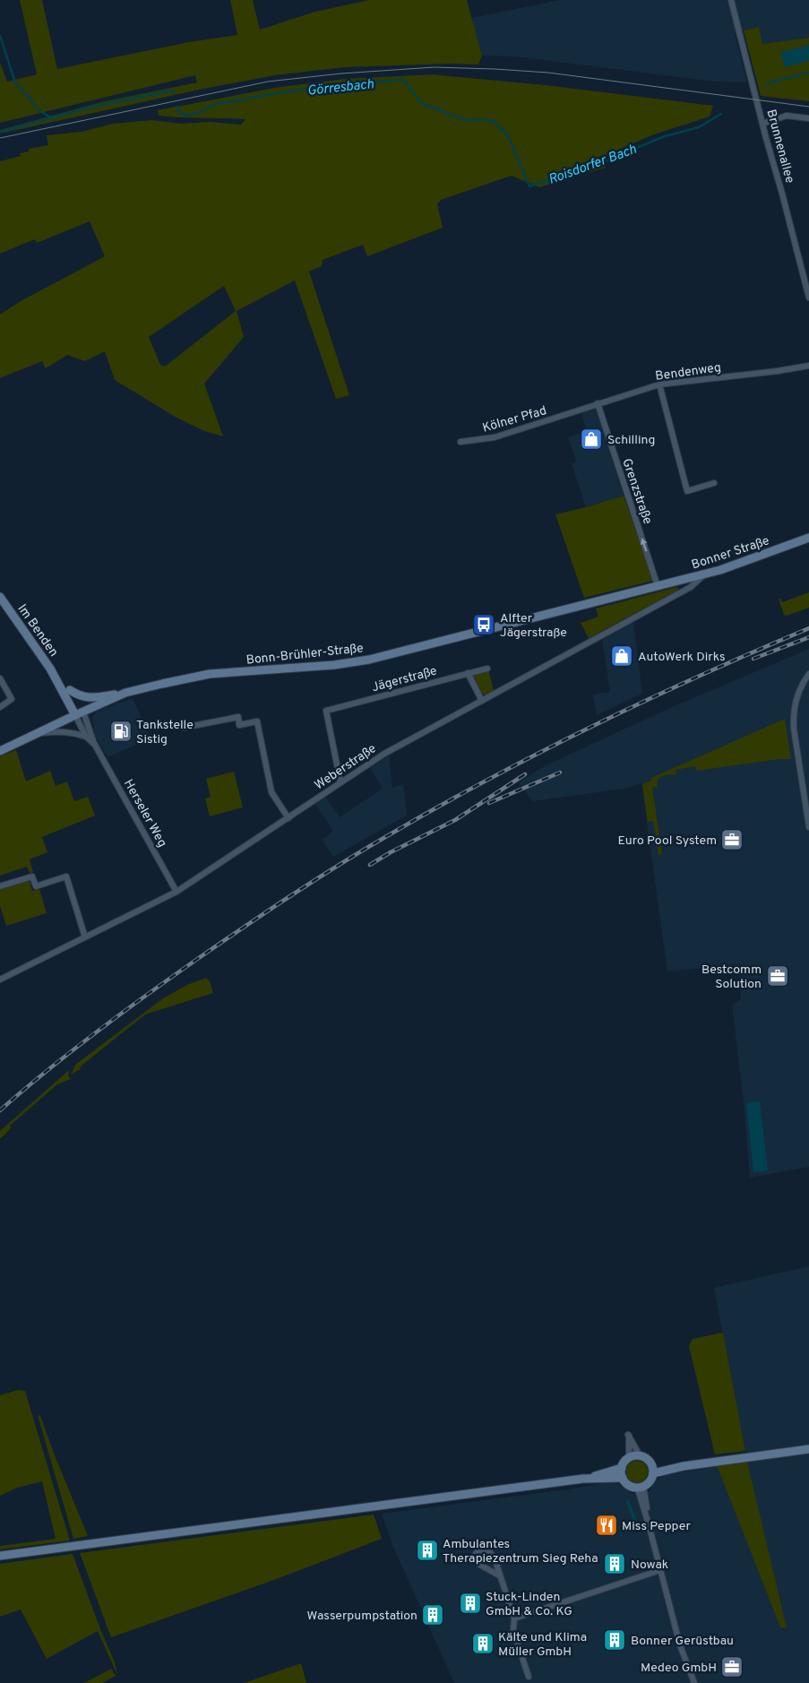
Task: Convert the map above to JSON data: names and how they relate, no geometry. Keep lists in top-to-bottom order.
{
  "streets": {
    "street": [
      "Brunnenallee",
      "Bendenweg",
      "Kölner Pfad",
      "Grenzstraße",
      "Bonner Straße",
      "Im Benden",
      "Bonn-Brühler-Straße",
      "Jägerstraße",
      "Weberstraße",
      "Herseler Weg"
    ]
  },
  "crossings": [
    ["Bendenweg", "Kölner Pfad"],
    ["Bendenweg", "Grenzstraße"],
    ["Grenzstraße", "Bonner Straße"],
    ["Grenzstraße", "Bonn-Brühler-Straße"],
    ["Bonner Straße", "Bonn-Brühler-Straße"],
    ["Bonner Straße", "Weberstraße"],
    ["Im Benden", "Bonn-Brühler-Straße"],
    ["Im Benden", "Herseler Weg"],
    ["Bonn-Brühler-Straße", "Herseler Weg"],
    ["Jägerstraße", "Weberstraße"],
    ["Weberstraße", "Herseler Weg"]
  ],
  "one_way": ["Grenzstraße"],
  "water": ["Görresbach", "Roisdorfer Bach"],
  "places": {
    "shop": ["Schilling", "AutoWerk Dirks"],
    "bus stop": ["Alfter Jägerstraße"],
    "fuel station": ["Tankstelle Sistig"],
    "office": ["Euro Pool System", "Bestcomm Solution", "Medeo GmbH"],
    "restaurant": ["Miss Pepper"],
    "building": [
      "Ambulantes Therapiezentrum Sieg Reha",
      "Nowak",
      "Stuck-Linden GmbH & Co. KG",
      "Wasserpumpstation",
      "Bonner Gerüstbau",
      "Kälte und Klima Müller GmbH"
    ]
  }
}
